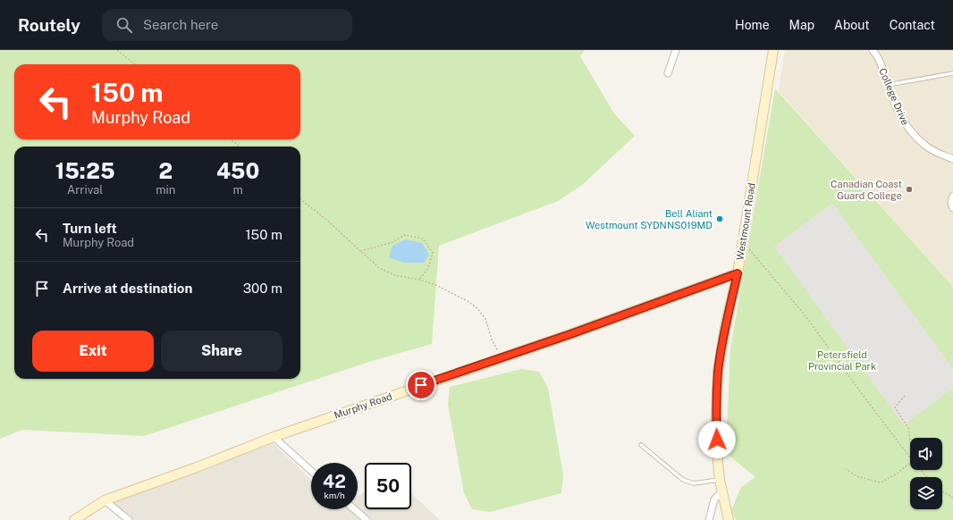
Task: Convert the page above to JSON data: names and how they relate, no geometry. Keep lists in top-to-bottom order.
{
  "streets": {
    "street": ["College Drive", "Westmount Road", "Murphy Road"]
  },
  "crossings": [
    ["Westmount Road", "Murphy Road"]
  ],
  "parks": ["Petersfield Provincial Park"],
  "places": ["Canadian Coast Guard College", "Bell Aliant Westmount SYDNNS019MD"],
  "page": {
    "header": "Routely",
    "search": "Search here",
    "nav": [
      "Home",
      "Map",
      "About",
      "Contact"
    ],
    "turn": ["150 m", "Murphy Road"],
    "eta": [
      "15:25",
      "Arrival",
      "2",
      "min",
      "450",
      "m"
    ],
    "list": [
      {
        "name": "Turn left",
        "note": "Murphy Road",
        "value": "150 m"
      },
      {
        "name": "Arrive at destination",
        "value": "300 m"
      }
    ],
    "buttons": ["Exit", "Share"],
    "speed": "42 km/h",
    "limit": "50"
  }
}
